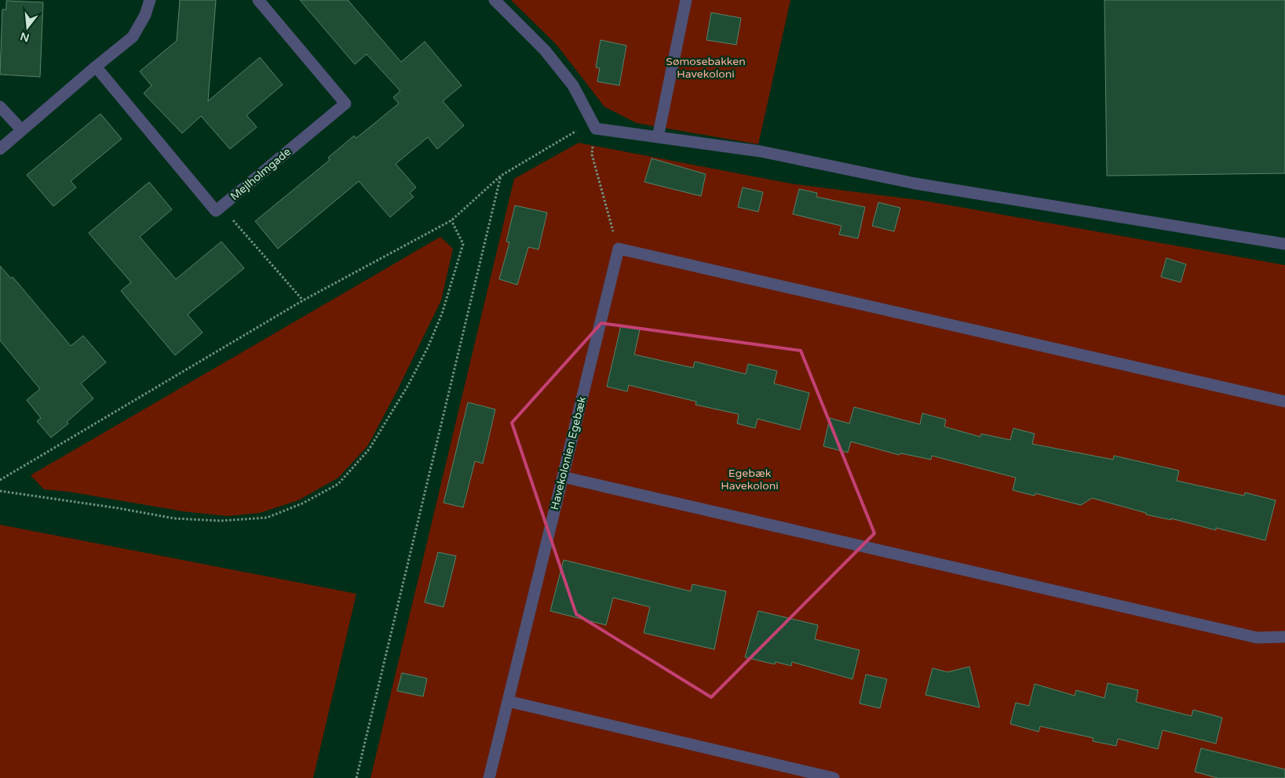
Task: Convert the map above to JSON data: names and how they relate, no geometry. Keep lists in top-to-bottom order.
{
  "streets": {
    "street": ["Mejlholmgade", "Havekolonien Egebæk"]
  },
  "parks": ["Sømosebakken Havekoloni", "Egebæk Havekoloni"],
  "north": "bottom"
}
